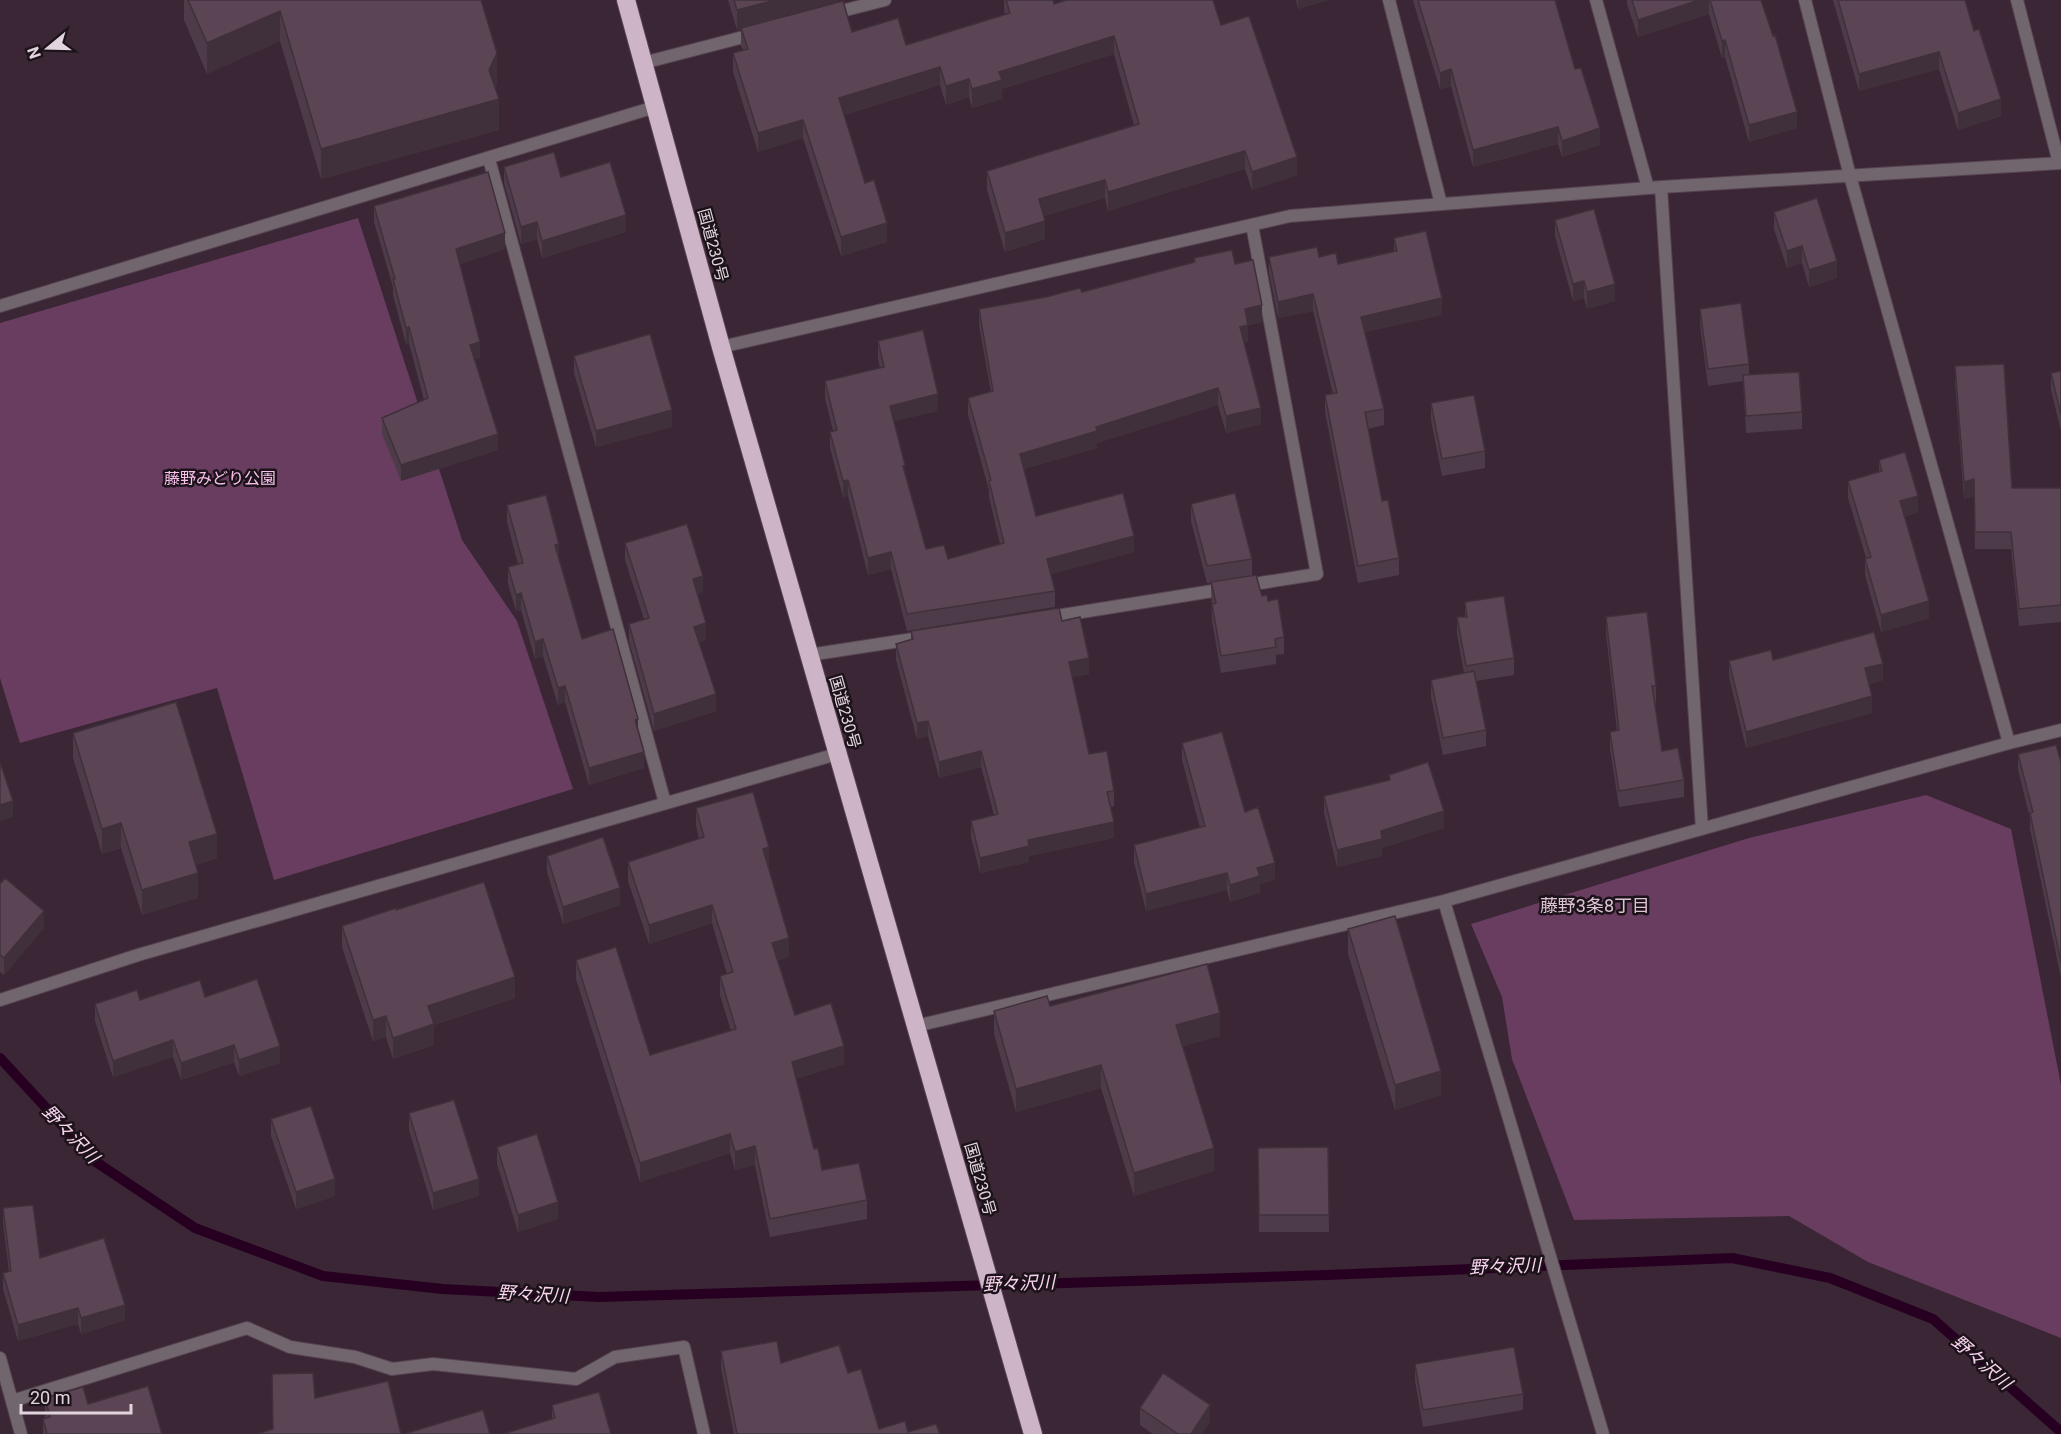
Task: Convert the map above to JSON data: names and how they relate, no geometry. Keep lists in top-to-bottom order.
{
  "streets": {
    "highway": ["国道230号"]
  },
  "districts": ["藤野3条8丁目"],
  "water": ["野々沢川"],
  "parks": ["藤野みどり公園"],
  "scale_bar": "20 m",
  "north": "left"
}
